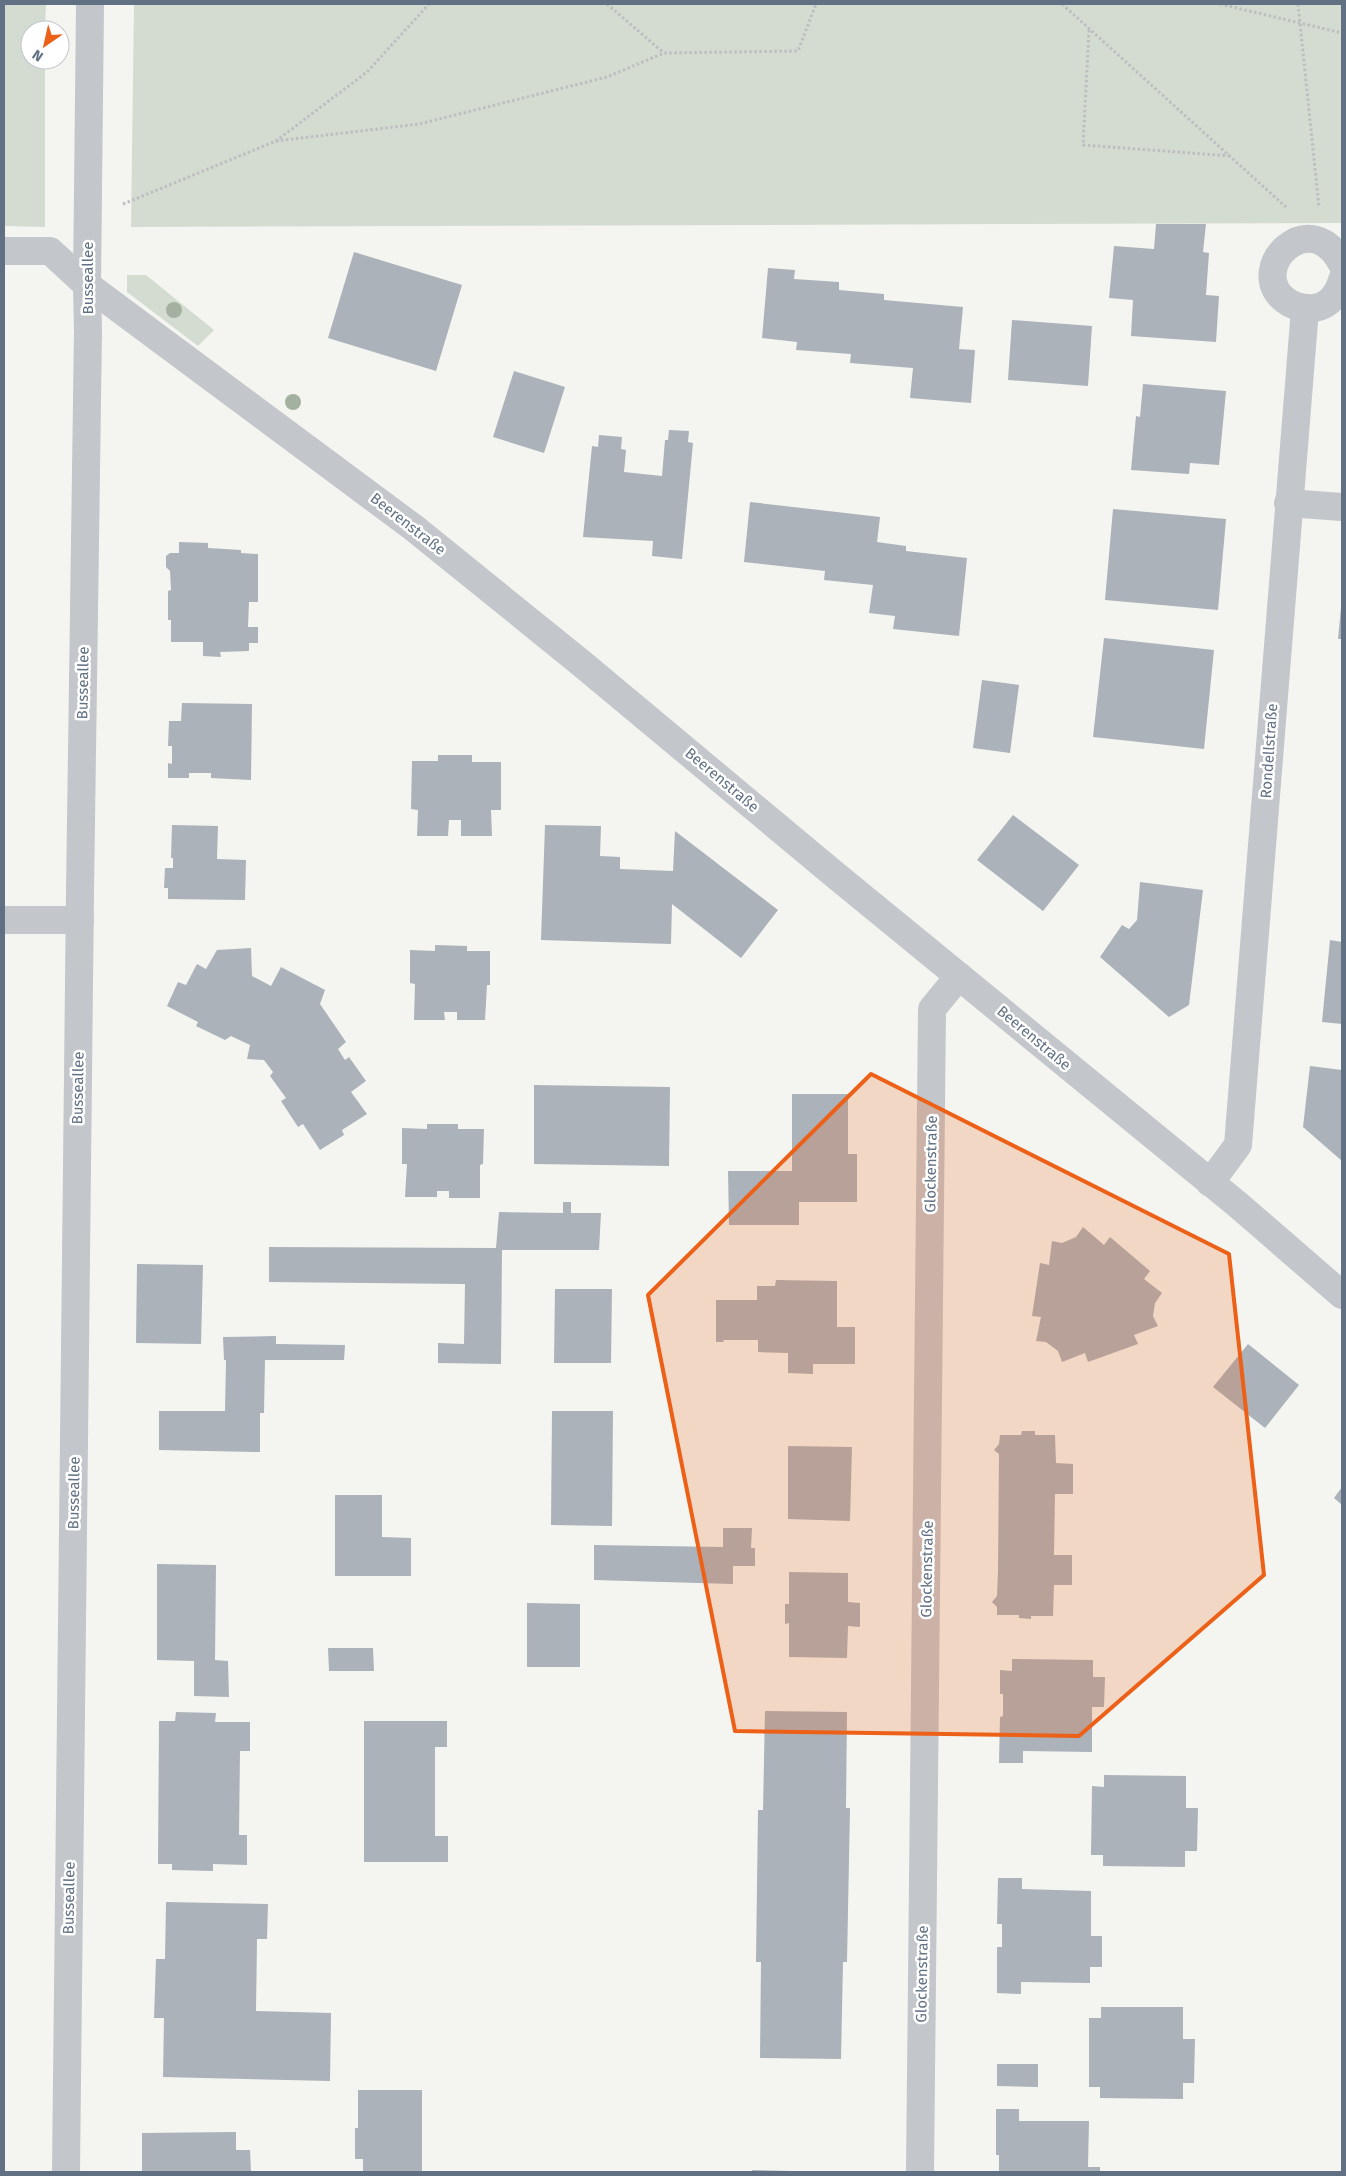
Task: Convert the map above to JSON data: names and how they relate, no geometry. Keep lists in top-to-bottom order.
{
  "streets": {
    "street": [
      "Busseallee",
      "Beerenstraße",
      "Rondellstraße",
      "Glockenstraße"
    ]
  },
  "crossings": [
    ["Busseallee", "Beerenstraße"],
    ["Beerenstraße", "Rondellstraße"],
    ["Beerenstraße", "Glockenstraße"]
  ],
  "north": "bottom left"
}
